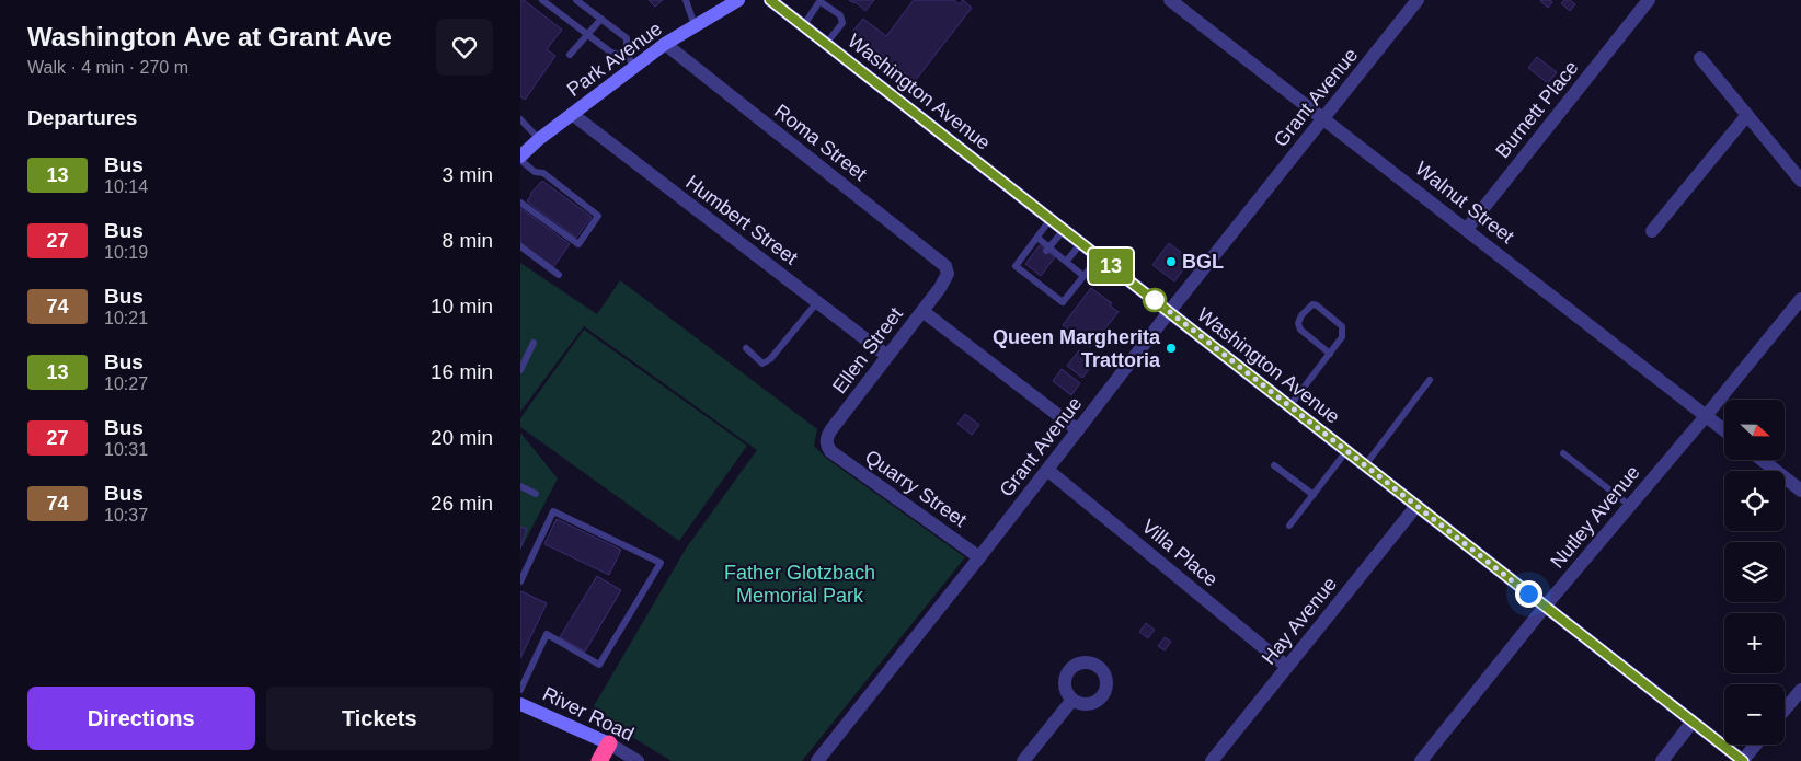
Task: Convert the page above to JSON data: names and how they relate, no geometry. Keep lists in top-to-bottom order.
{
  "streets": {
    "main road": ["Park Avenue", "Washington Avenue", "River Road"],
    "street": [
      "Grant Avenue",
      "Burnett Place",
      "Roma Street",
      "Walnut Street",
      "Humbert Street",
      "Ellen Street",
      "Quarry Street",
      "Nutley Avenue",
      "Villa Place",
      "Hay Avenue"
    ]
  },
  "crossings": [
    ["Park Avenue", "Roma Street"],
    ["Park Avenue", "Humbert Street"],
    ["Washington Avenue", "Grant Avenue"],
    ["Washington Avenue", "Nutley Avenue"],
    ["Washington Avenue", "Hay Avenue"],
    ["Grant Avenue", "Walnut Street"],
    ["Grant Avenue", "Quarry Street"],
    ["Grant Avenue", "Villa Place"],
    ["Burnett Place", "Walnut Street"],
    ["Roma Street", "Ellen Street"],
    ["Walnut Street", "Nutley Avenue"],
    ["Humbert Street", "Ellen Street"],
    ["Ellen Street", "Quarry Street"],
    ["Villa Place", "Hay Avenue"]
  ],
  "parks": ["Father Glotzbach Memorial Park"],
  "places": ["BGL", "Queen Margherita Trattoria"],
  "lines": ["bus line 13"],
  "north": "right",
  "page": {
    "heading": [
      ["Washington Ave at Grant Ave", "Walk · 4 min · 270 m"],
      "Departures"
    ],
    "on_map": "13",
    "list": [
      {
        "mark": "13",
        "name": "Bus",
        "note": "10:14",
        "value": "3 min"
      },
      {
        "mark": "27",
        "name": "Bus",
        "note": "10:19",
        "value": "8 min"
      },
      {
        "mark": "74",
        "name": "Bus",
        "note": "10:21",
        "value": "10 min"
      },
      {
        "mark": "13",
        "name": "Bus",
        "note": "10:27",
        "value": "16 min"
      },
      {
        "mark": "27",
        "name": "Bus",
        "note": "10:31",
        "value": "20 min"
      },
      {
        "mark": "74",
        "name": "Bus",
        "note": "10:37",
        "value": "26 min"
      }
    ],
    "map_buttons": ["+", "−"],
    "buttons": ["Directions", "Tickets"]
  }
}
